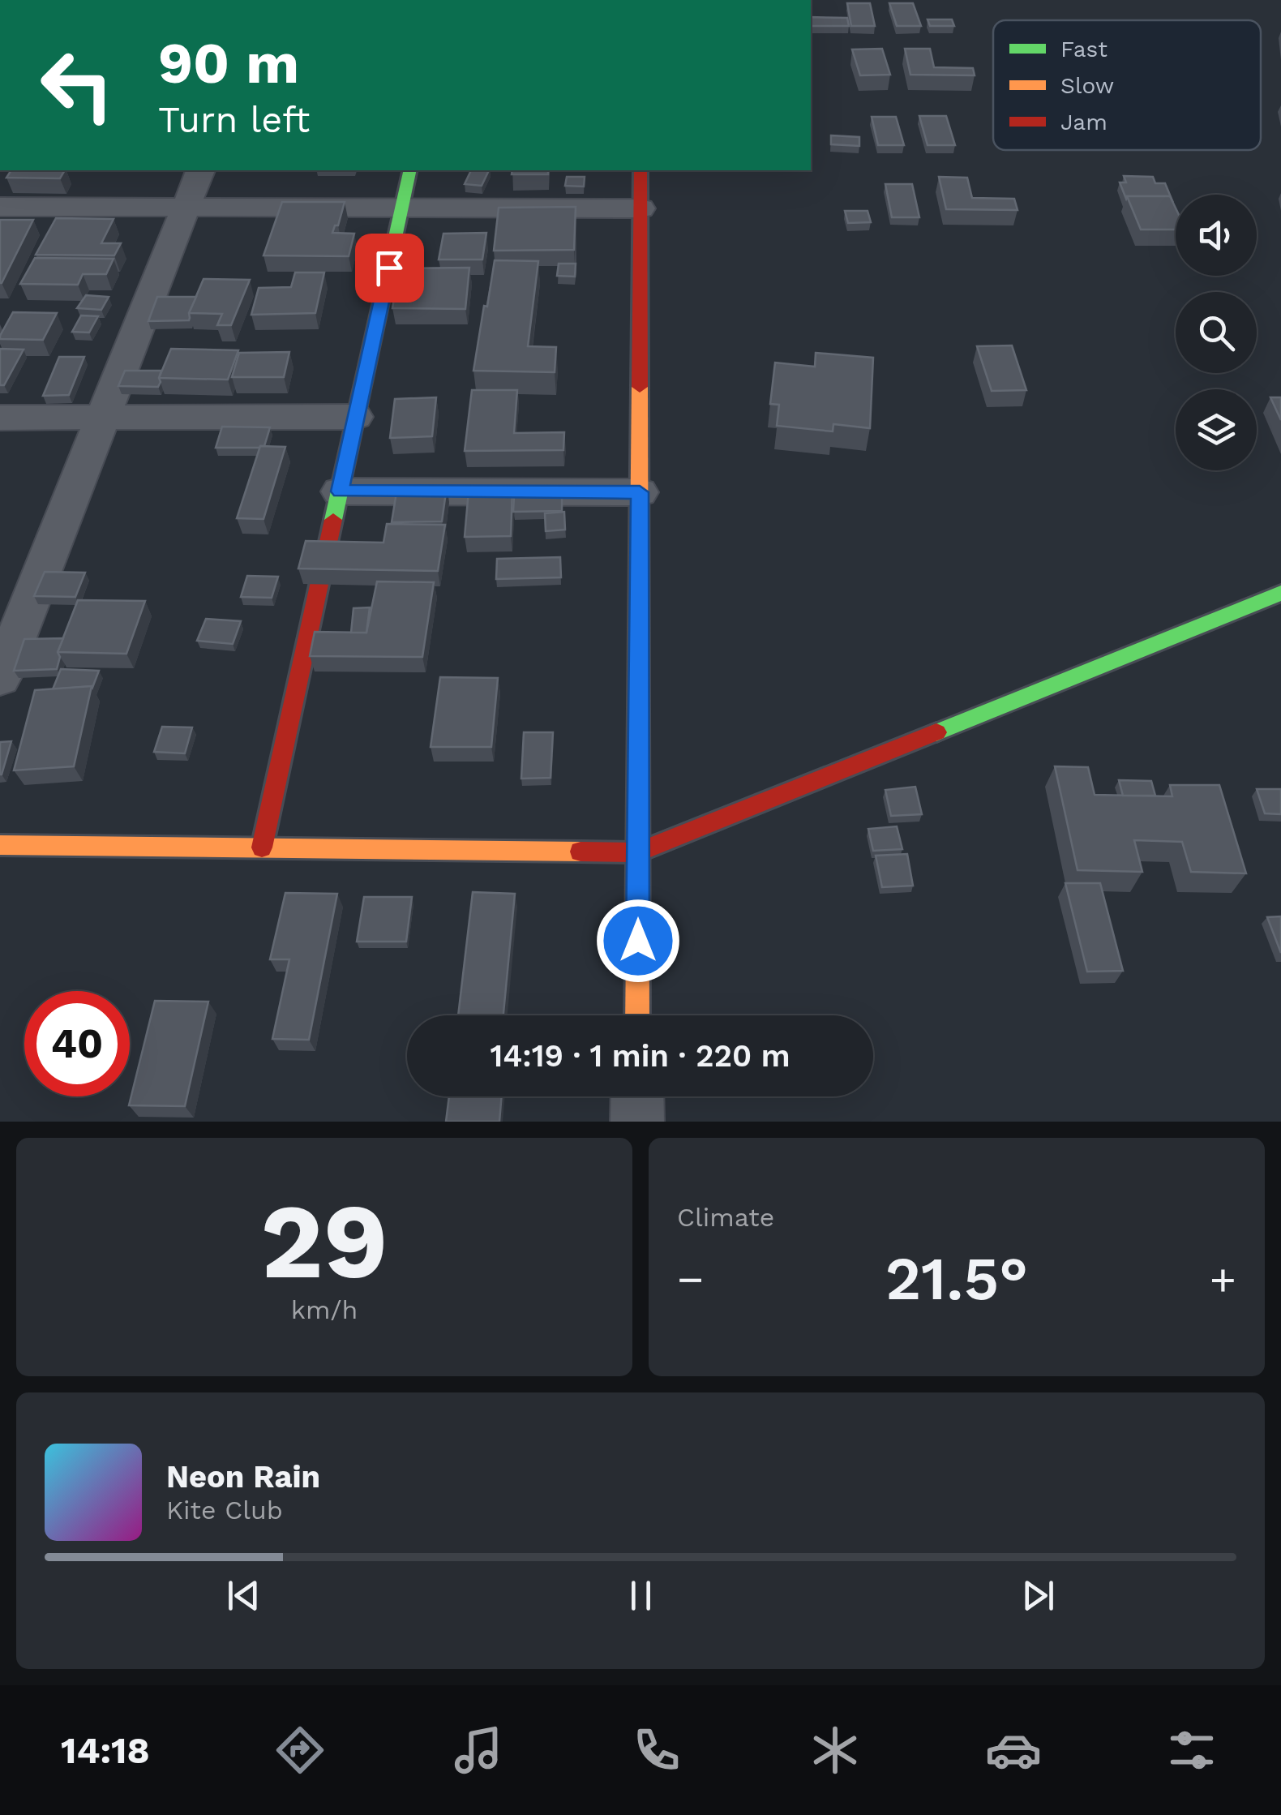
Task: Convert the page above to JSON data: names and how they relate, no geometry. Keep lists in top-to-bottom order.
{
  "legend": ["Fast", "Slow", "Jam"],
  "page": {
    "turn": ["90 m", "Turn left"],
    "limit": "40",
    "trip": "14:19 · 1 min · 220 m",
    "tile": [
      ["29", "km/h"],
      "Climate"
    ],
    "heat": ["−", "21.5°", "+"],
    "song": ["Neon Rain", "Kite Club"],
    "tabs": "14:18"
  }
}
